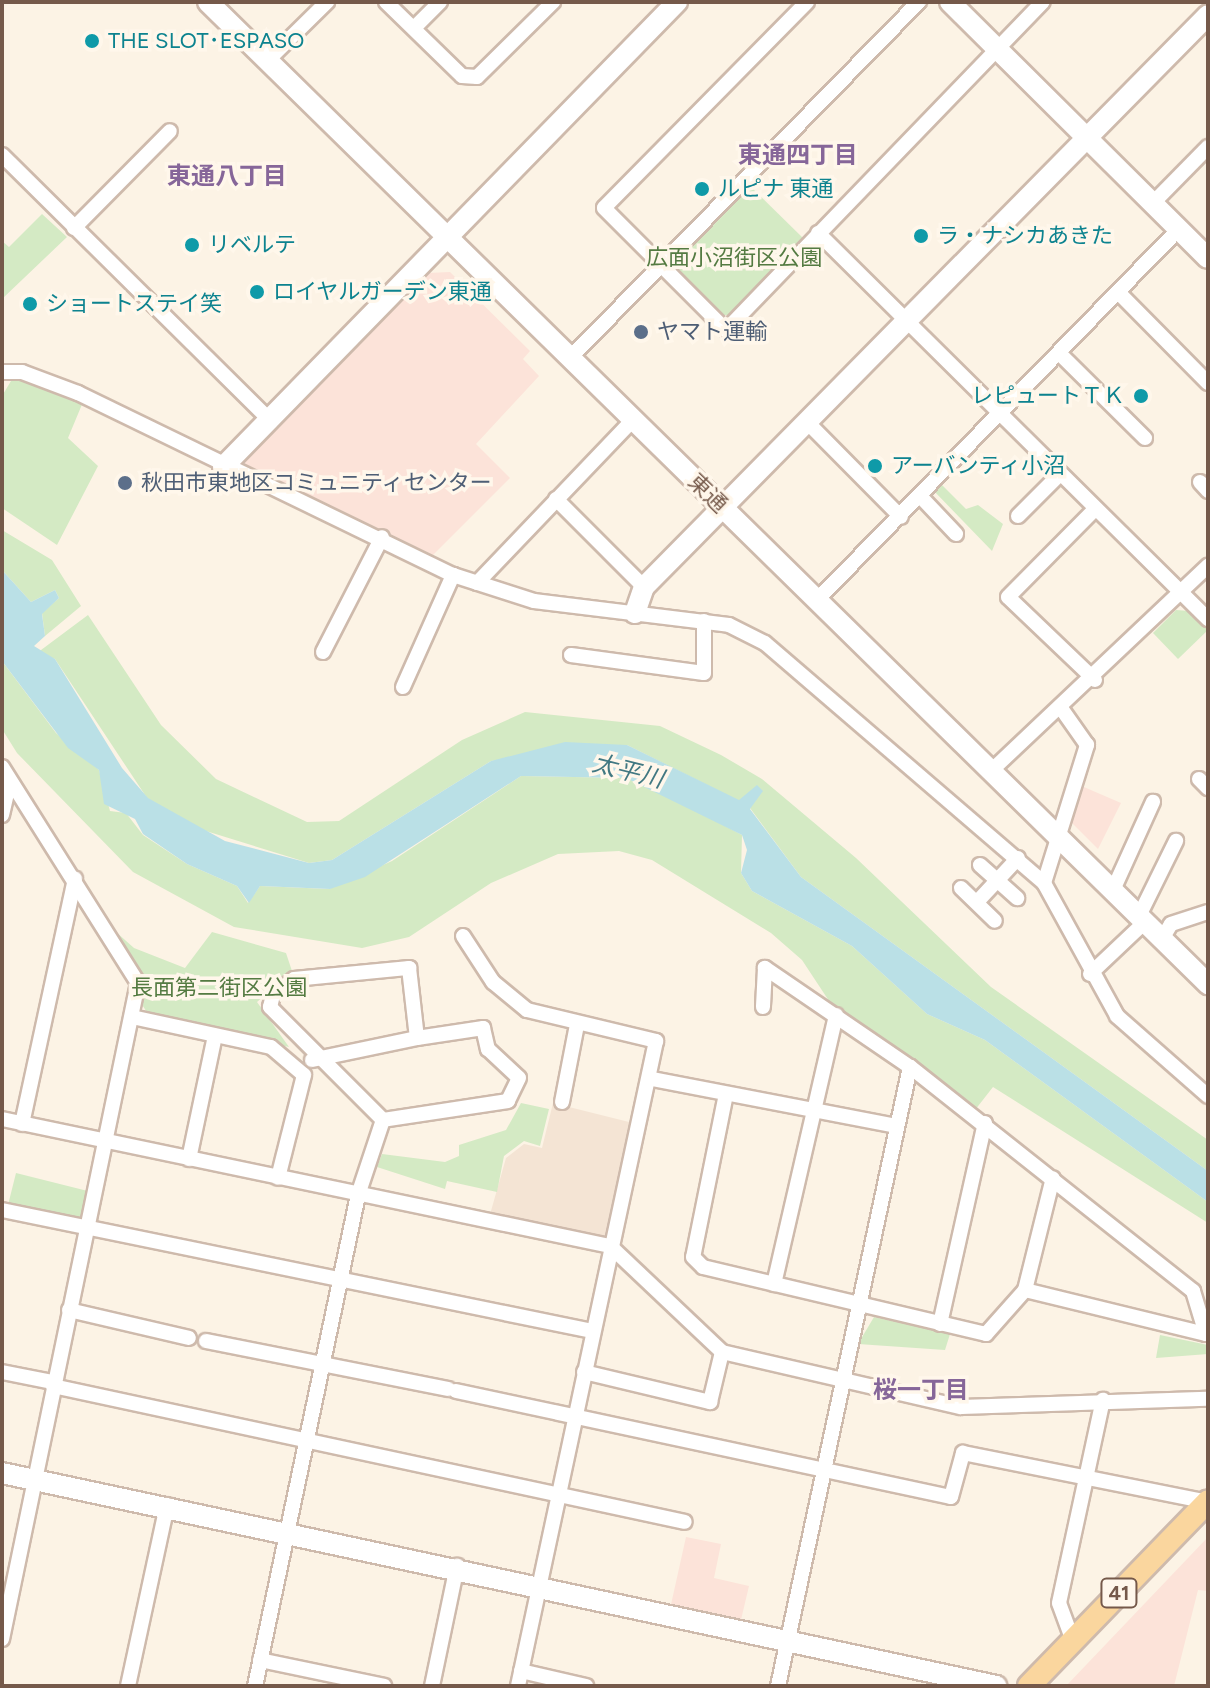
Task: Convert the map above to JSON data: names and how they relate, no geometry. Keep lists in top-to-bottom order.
{
  "streets": {
    "main road": ["41"],
    "street": ["東通"]
  },
  "districts": ["東通四丁目", "東通八丁目", "桜一丁目"],
  "water": ["太平川"],
  "parks": ["広面小沼街区公園", "長面第二街区公園"],
  "places": [
    "THE SLOT･ESPASO",
    "ルピナ 東通",
    "ラ・ナシカあきた",
    "リベルテ",
    "ロイヤルガーデン東通",
    "ショートステイ笑",
    "ヤマト運輸",
    "レピュートＴＫ",
    "アーバンティ小沼",
    "秋田市東地区コミュニティセンター"
  ]
}
